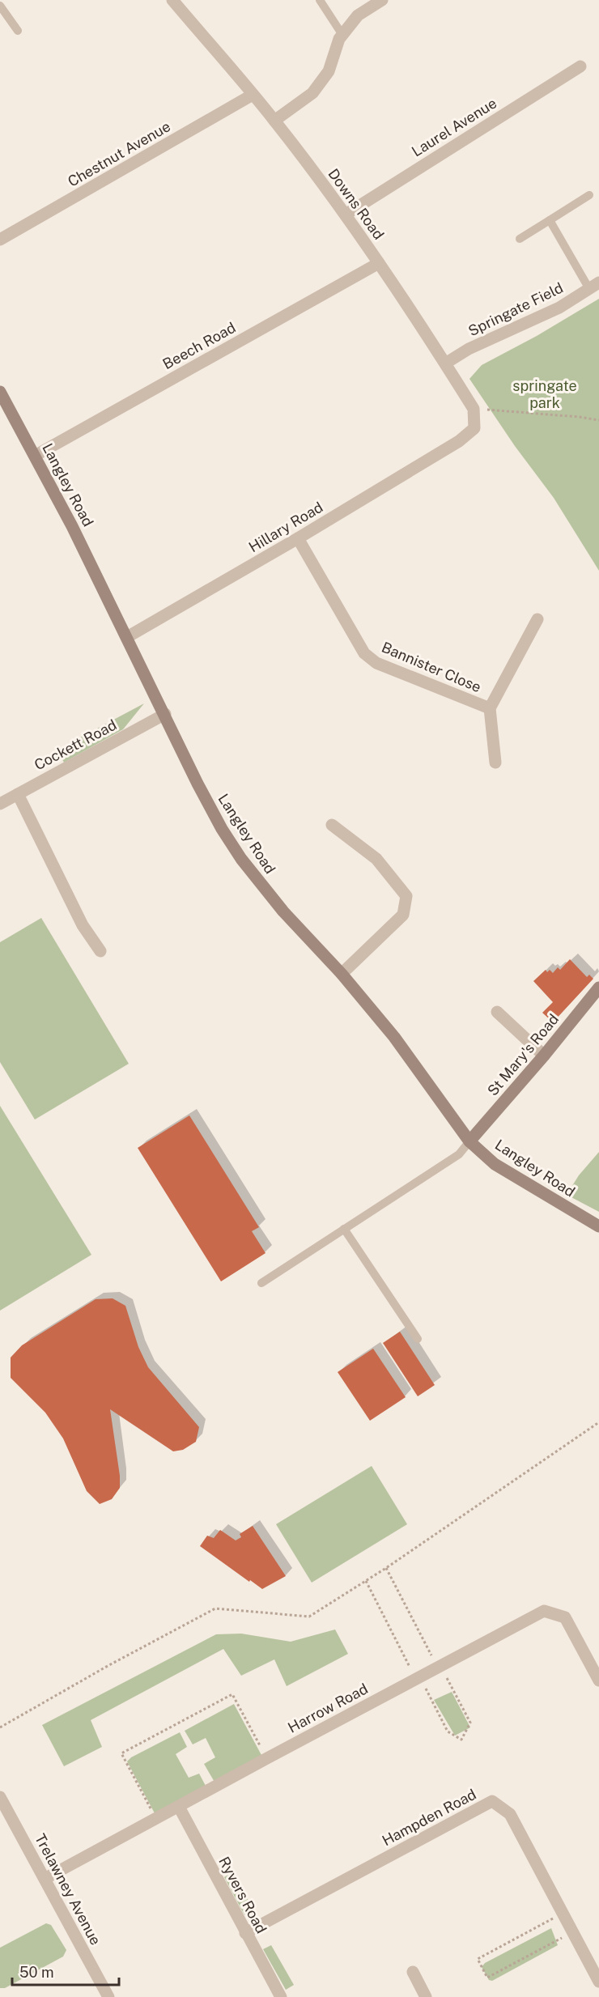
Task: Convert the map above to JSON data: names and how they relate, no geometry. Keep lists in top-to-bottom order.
{
  "streets": {
    "street": [
      "Laurel Avenue",
      "Chestnut Avenue",
      "Downs Road",
      "Springate Field",
      "Beech Road",
      "Langley Road",
      "Hillary Road",
      "Bannister Close",
      "Cockett Road",
      "St Mary's Road",
      "Harrow Road",
      "Hampden Road",
      "Trelawney Avenue",
      "Ryvers Road"
    ]
  },
  "crossings": [
    ["Laurel Avenue", "Downs Road"],
    ["Chestnut Avenue", "Downs Road"],
    ["Downs Road", "Springate Field"],
    ["Downs Road", "Beech Road"],
    ["Downs Road", "Hillary Road"],
    ["Beech Road", "Langley Road"],
    ["Langley Road", "Hillary Road"],
    ["Langley Road", "Cockett Road"],
    ["Langley Road", "St Mary's Road"],
    ["Hillary Road", "Bannister Close"],
    ["Harrow Road", "Trelawney Avenue"],
    ["Harrow Road", "Ryvers Road"],
    ["Hampden Road", "Ryvers Road"]
  ],
  "parks": ["springate park"],
  "scale_bar": "50 m"
}
